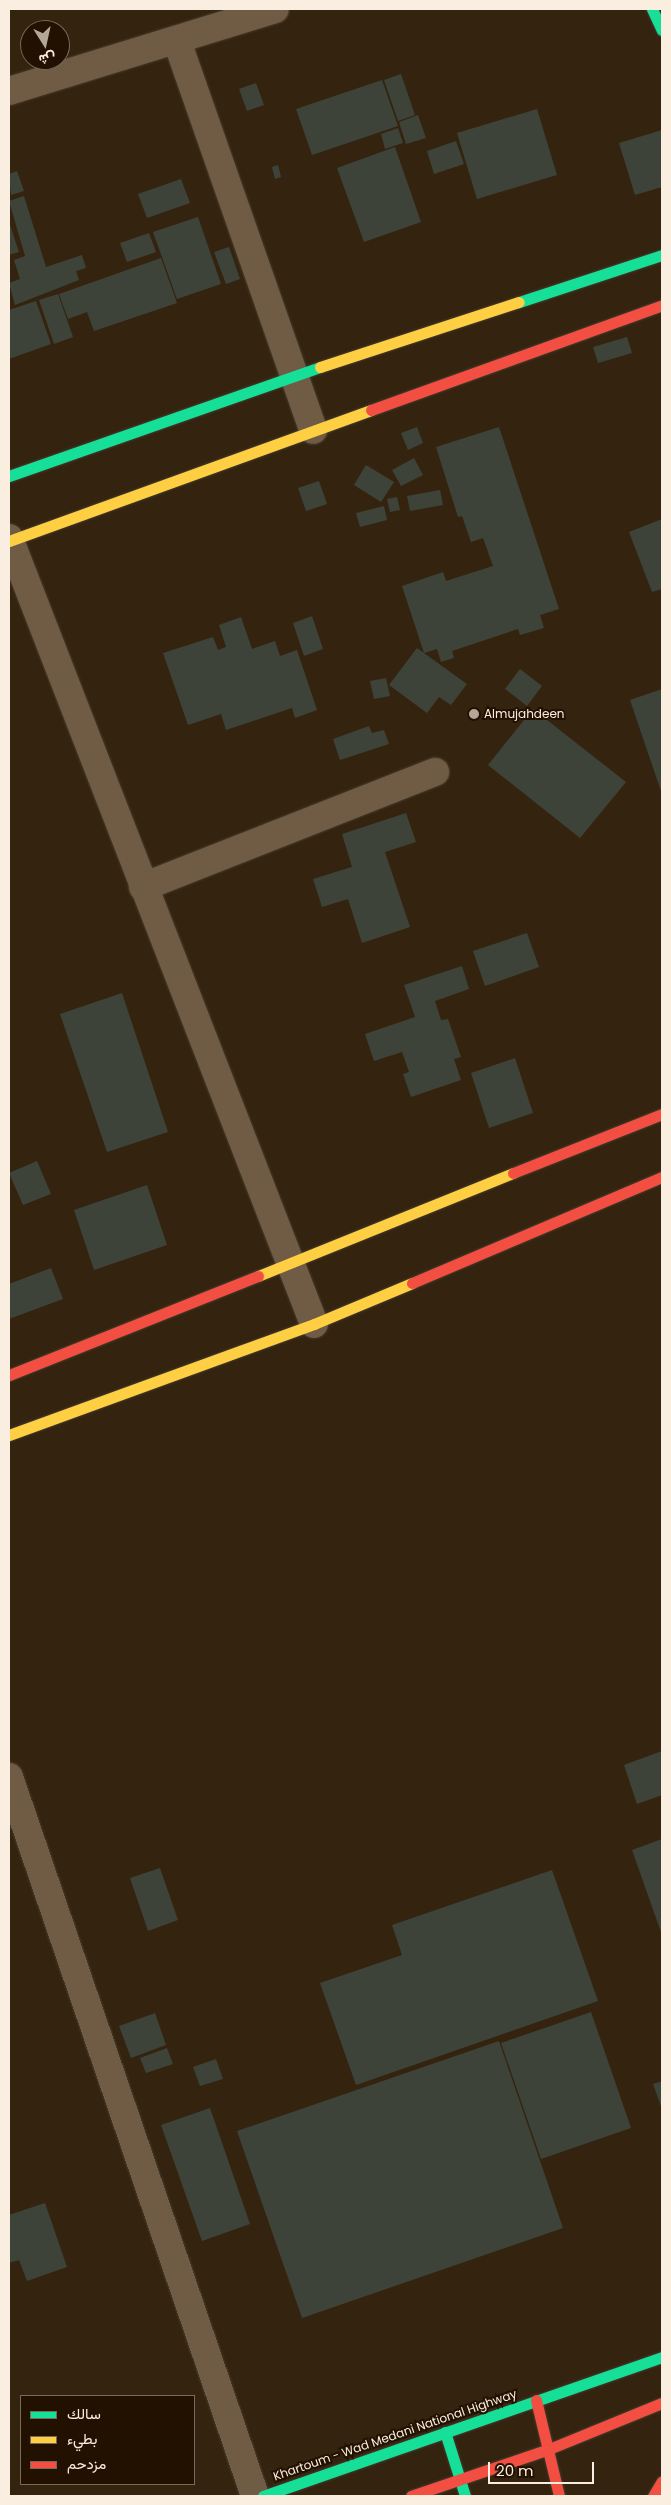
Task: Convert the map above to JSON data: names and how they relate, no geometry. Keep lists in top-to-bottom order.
{
  "streets": {
    "main road": ["Khartoum - Wad Medani National Highway"]
  },
  "places": ["Almujahdeen"],
  "legend": ["سالك", "بطيء", "مزدحم"],
  "scale_bar": "20 m",
  "north": "bottom"
}
